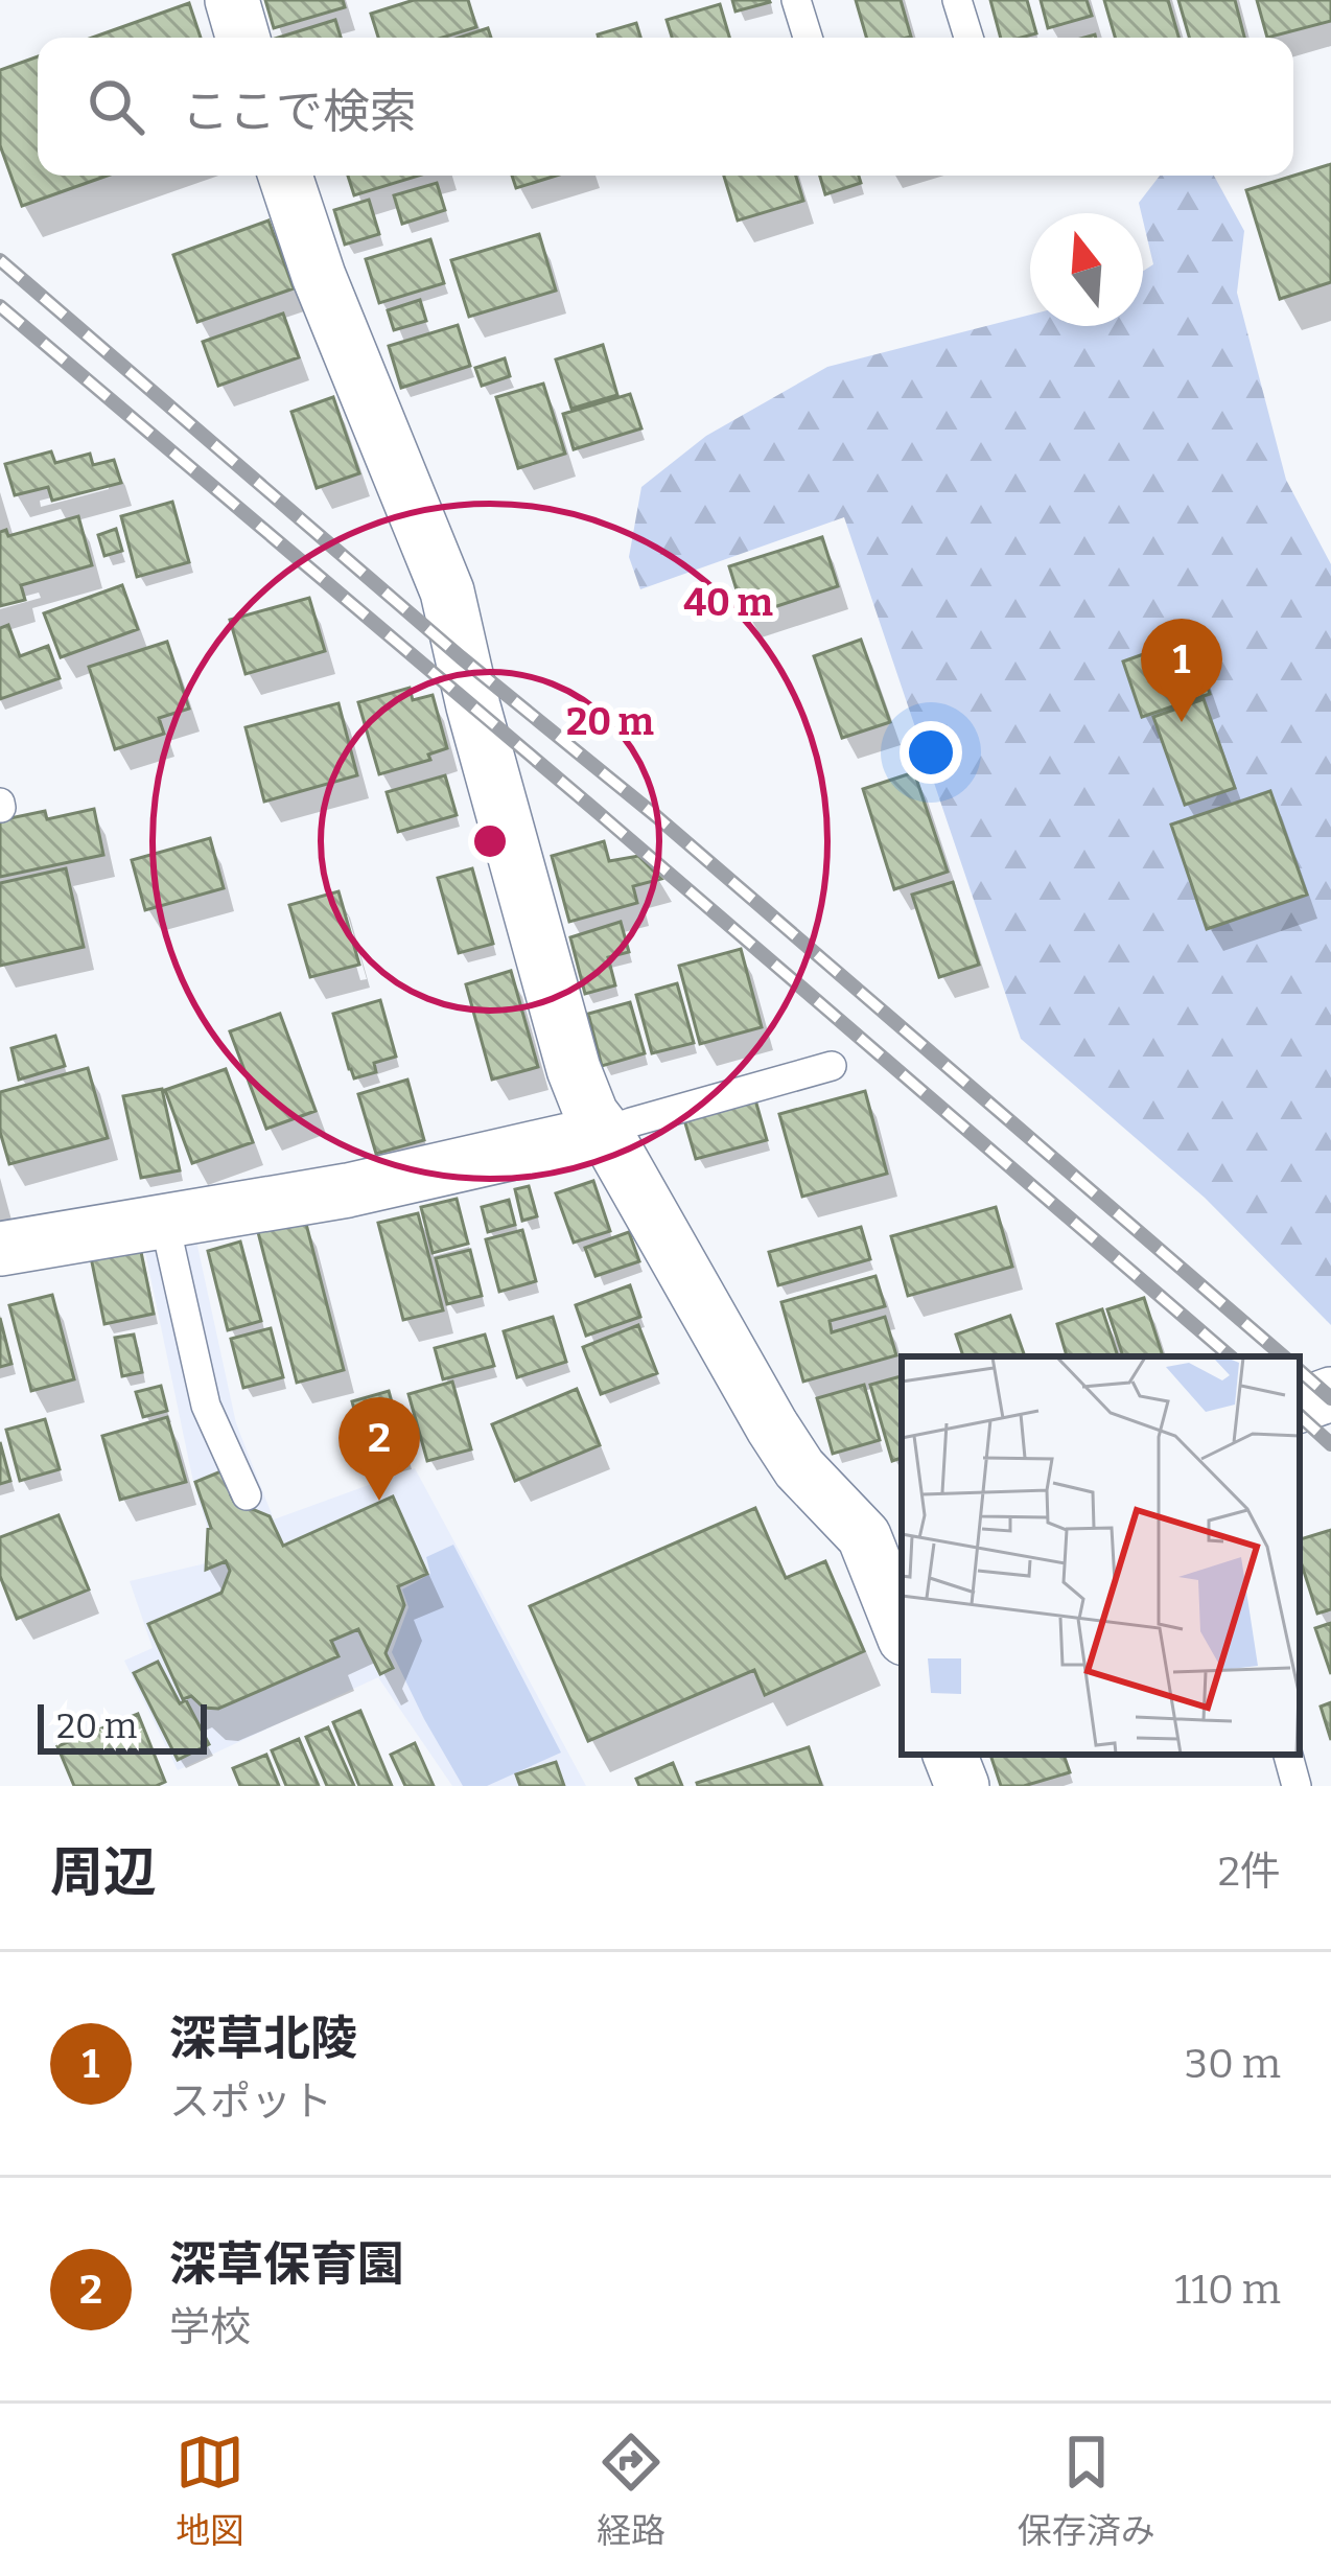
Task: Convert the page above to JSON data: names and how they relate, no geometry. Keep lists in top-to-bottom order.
{
  "scale_bar": "20 m",
  "north": "top",
  "page": {
    "search": "ここで検索",
    "pins": ["1", "2"],
    "scale": "20 m",
    "heading": ["周辺", "2件"],
    "list": [
      {
        "mark": "1",
        "name": "深草北陵",
        "note": "スポット",
        "value": "30 m"
      },
      {
        "mark": "2",
        "name": "深草保育園",
        "note": "学校",
        "value": "110 m"
      }
    ],
    "nav": ["地図", "経路", "保存済み"]
  },
  "rings": ["40 m", "20 m"]
}
